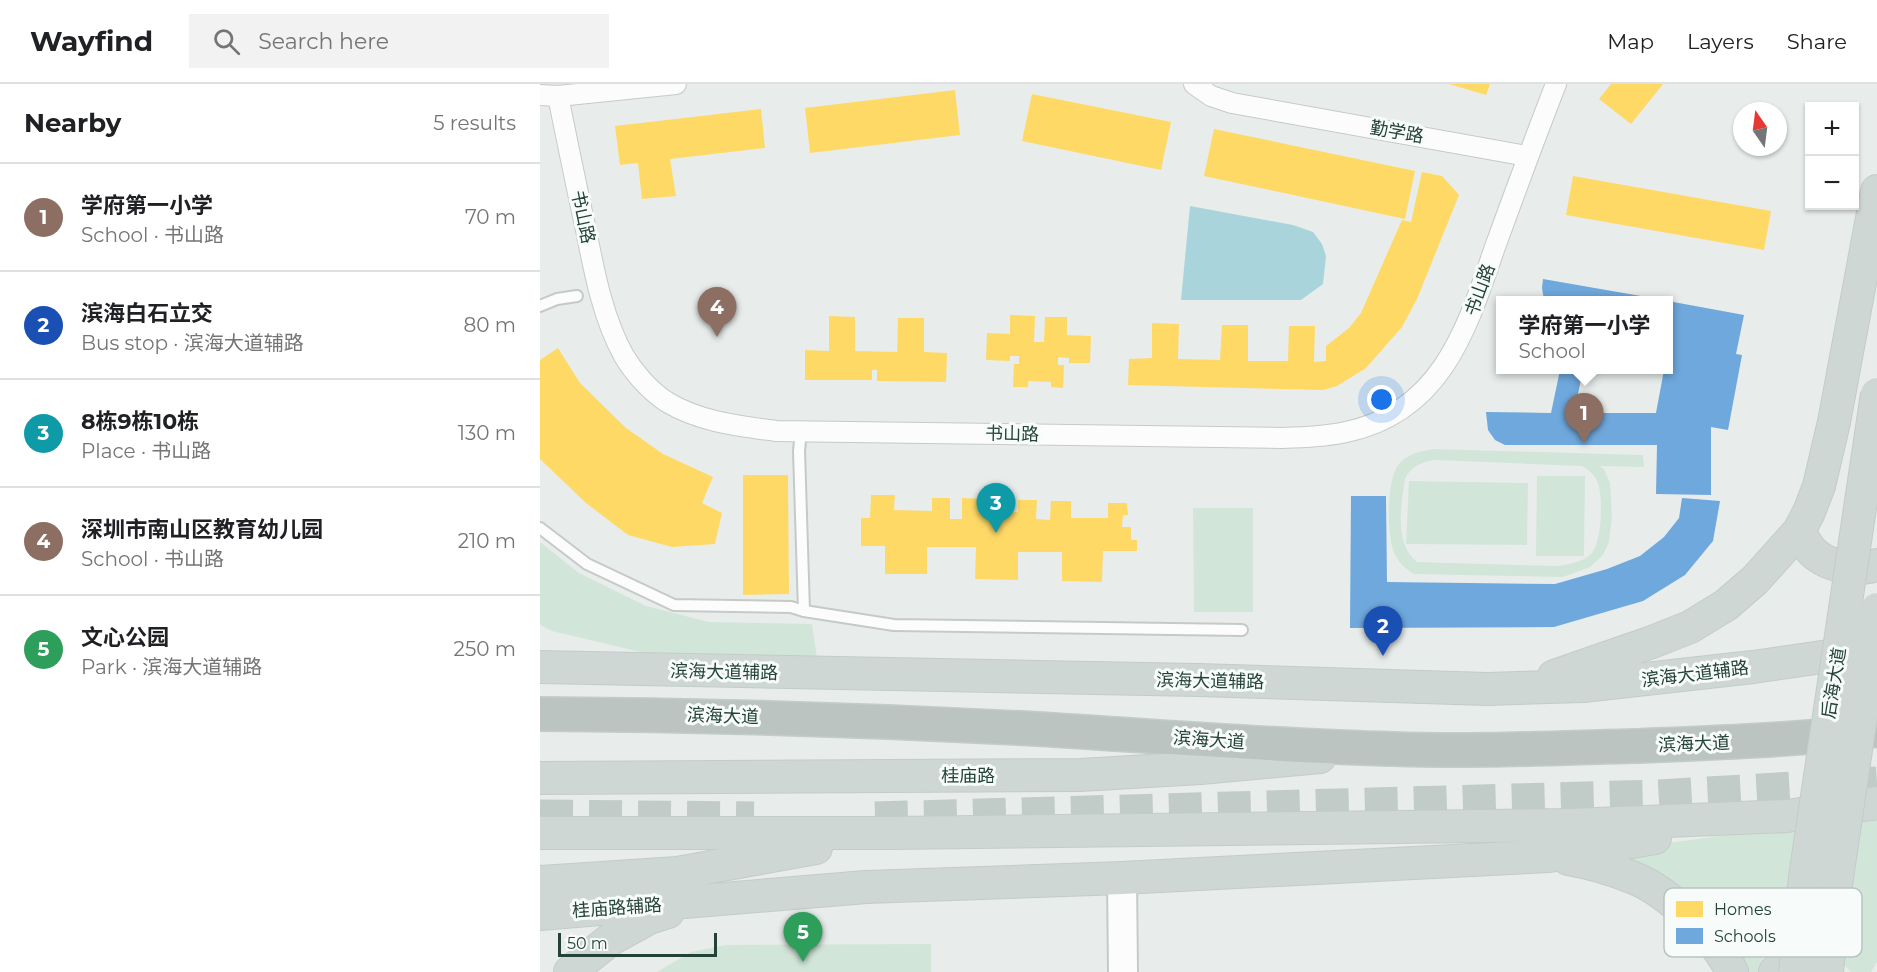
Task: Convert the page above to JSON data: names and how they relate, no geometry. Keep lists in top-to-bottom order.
{
  "streets": {
    "highway": ["滨海大道"],
    "main road": [
      "滨海大道辅路",
      "后海大道",
      "桂庙路",
      "桂庙路辅路"
    ],
    "street": ["勤学路", "书山路"]
  },
  "crossings": [
    ["勤学路", "书山路"],
    ["滨海大道", "桂庙路"]
  ],
  "legend": ["Homes", "Schools"],
  "scale_bar": "50 m",
  "north": "top",
  "page": {
    "header": "Wayfind",
    "search": "Search here",
    "nav": ["Map", "Layers", "Share"],
    "heading": ["Nearby", "5 results"],
    "map_buttons": ["+", "−"],
    "list": [
      {
        "mark": "1",
        "name": "学府第一小学",
        "note": "School · 书山路",
        "value": "70 m"
      },
      {
        "mark": "2",
        "name": "滨海白石立交",
        "note": "Bus stop · 滨海大道辅路",
        "value": "80 m"
      },
      {
        "mark": "3",
        "name": "8栋9栋10栋",
        "note": "Place · 书山路",
        "value": "130 m"
      },
      {
        "mark": "4",
        "name": "深圳市南山区教育幼儿园",
        "note": "School · 书山路",
        "value": "210 m"
      },
      {
        "mark": "5",
        "name": "文心公园",
        "note": "Park · 滨海大道辅路",
        "value": "250 m"
      }
    ],
    "pins": [
      "4",
      "1",
      "3",
      "2",
      "5"
    ],
    "popup": ["学府第一小学", "School"],
    "scale": "50 m"
  }
}
